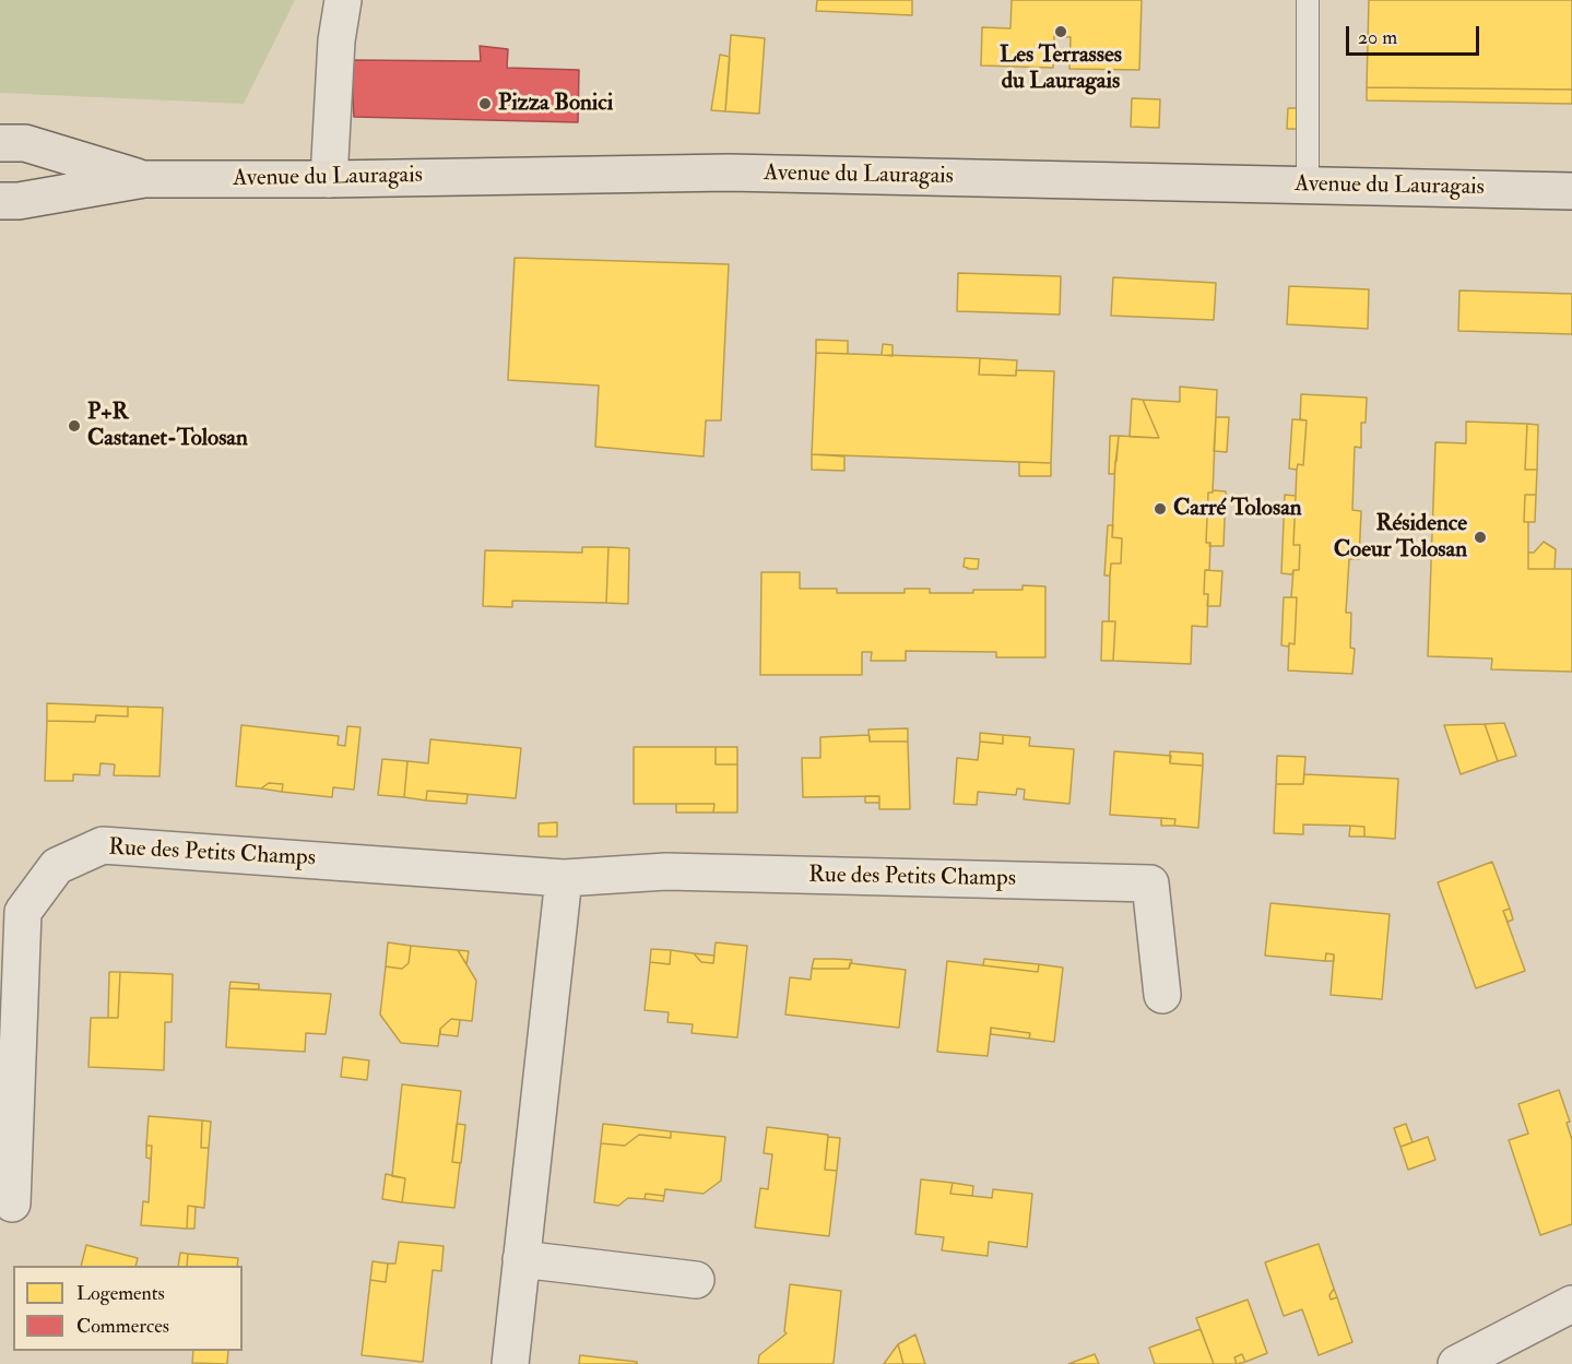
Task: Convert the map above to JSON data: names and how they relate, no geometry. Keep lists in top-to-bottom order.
{
  "streets": {
    "main road": ["Avenue du Lauragais"],
    "street": ["Rue des Petits Champs"]
  },
  "places": [
    "Les Terrasses du Lauragais",
    "Pizza Bonici",
    "P+R Castanet-Tolosan",
    "Carré Tolosan",
    "Résidence Coeur Tolosan"
  ],
  "legend": ["Logements", "Commerces"],
  "scale_bar": "20 m"
}
